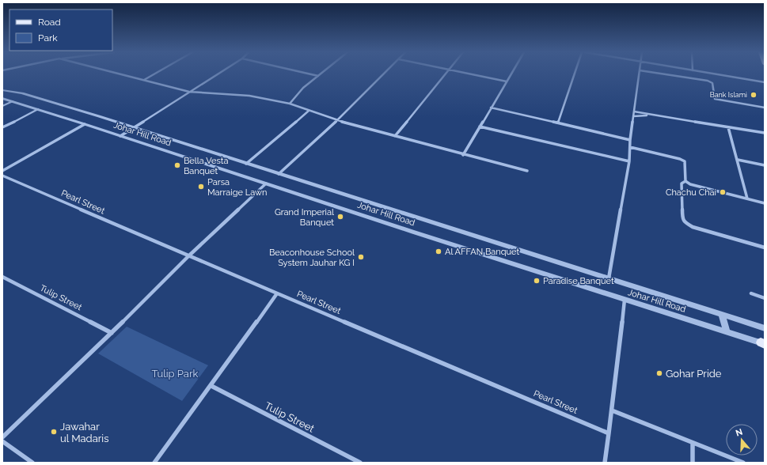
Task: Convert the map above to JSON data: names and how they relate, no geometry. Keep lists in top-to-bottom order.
{
  "streets": {
    "street": ["Johar Hill Road", "Pearl Street", "Tulip Street"]
  },
  "parks": ["Tulip Park"],
  "places": [
    "Bank Islami",
    "Bella Vesta Banquet",
    "Parsa Marraige Lawn",
    "Chachu Chai",
    "Grand Imperial Banquet",
    "Al AFFAN Banquet",
    "Beaconhouse School System Jauhar KG I",
    "Paradise Banquet",
    "Gohar Pride",
    "Jawahar ul Madaris"
  ],
  "legend": ["Road", "Park"],
  "north": "top"
}
